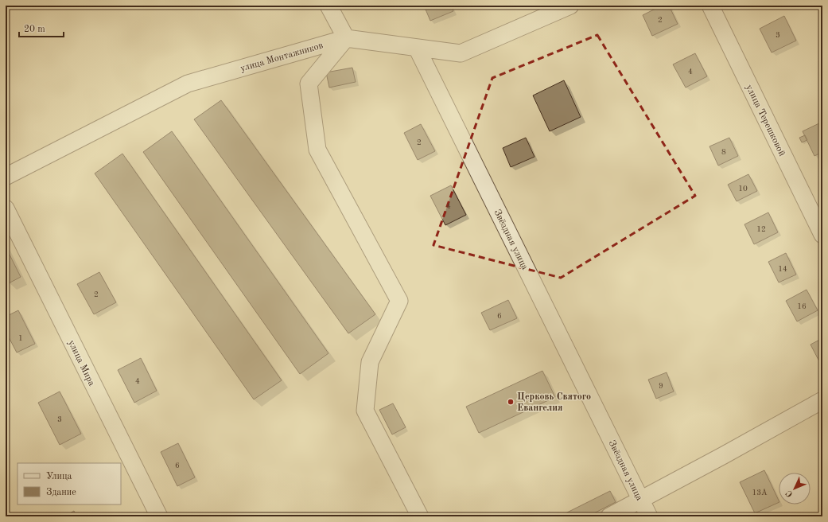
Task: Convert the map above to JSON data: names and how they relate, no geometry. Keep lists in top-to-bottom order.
{
  "streets": {
    "street": [
      "улица Монтажников",
      "улица Терешковой",
      "Звёздная улица",
      "улица Мира"
    ]
  },
  "crossings": [
    ["улица Монтажников", "Звёздная улица"]
  ],
  "places": ["Церковь Святого Евангелия"],
  "house_numbers": [
    "2",
    "3",
    "4",
    "2",
    "8",
    "10",
    "4",
    "12",
    "14",
    "2",
    "16",
    "6",
    "1",
    "4",
    "9",
    "3",
    "6",
    "13А"
  ],
  "legend": ["Улица", "Здание"],
  "scale_bar": "20 m",
  "north": "bottom left"
}
